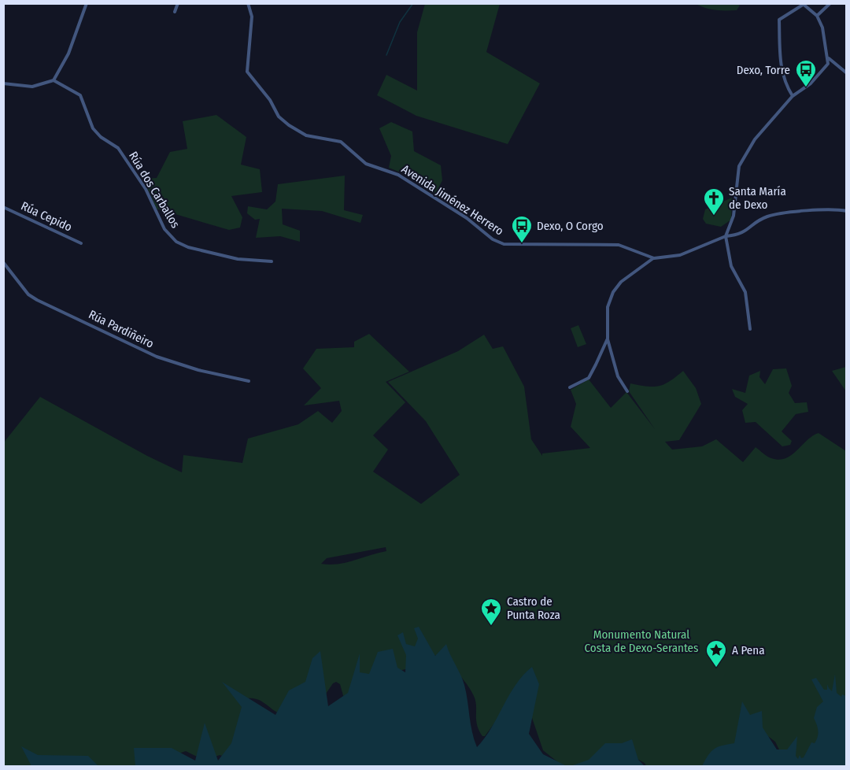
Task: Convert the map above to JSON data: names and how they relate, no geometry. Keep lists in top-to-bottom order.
{
  "streets": {
    "street": [
      "Rúa dos Carballos",
      "Avenida Jiménez Herrero",
      "Rúa Cepido",
      "Rúa Pardiñeiro"
    ]
  },
  "parks": ["Monumento Natural Costa de Dexo-Serantes"],
  "places": {
    "bus stop": ["Dexo, Torre", "Dexo, O Corgo"],
    "church": ["Santa María de Dexo"],
    "place": ["Castro de Punta Roza", "A Pena"]
  }
}
